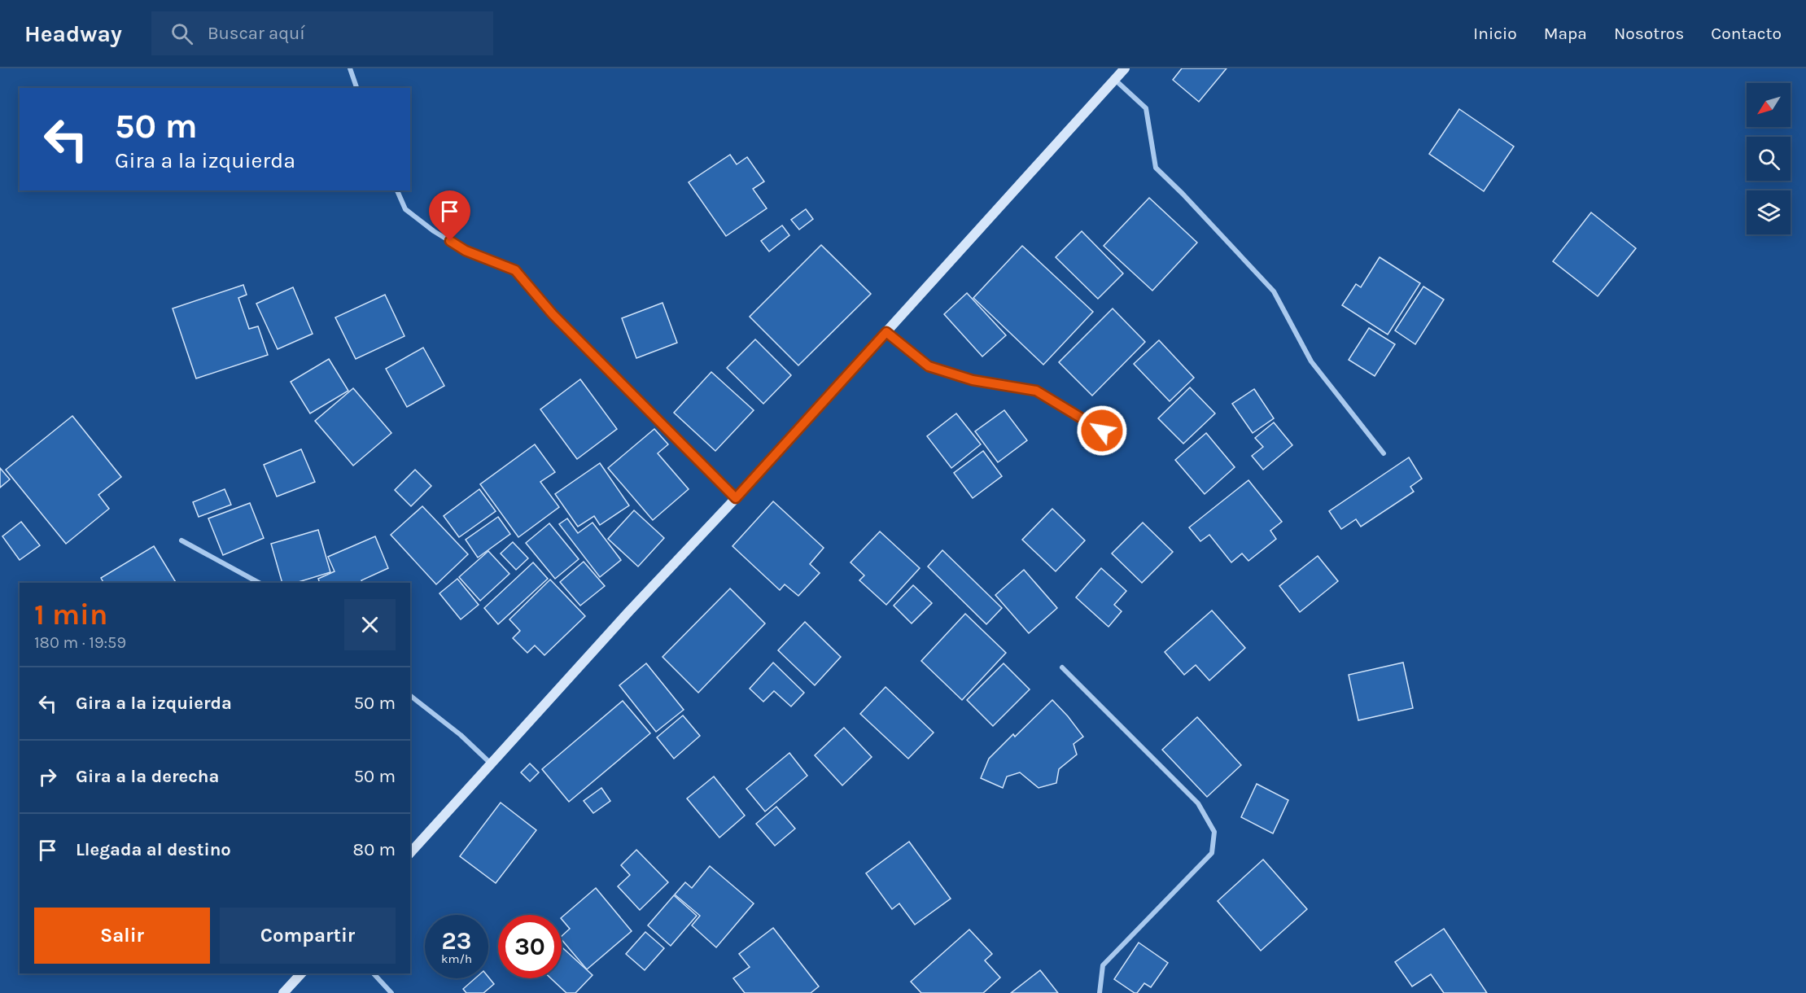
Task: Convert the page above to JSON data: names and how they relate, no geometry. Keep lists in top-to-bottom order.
{
  "north": "bottom left",
  "page": {
    "header": "Headway",
    "search": "Buscar aquí",
    "nav": [
      "Inicio",
      "Mapa",
      "Nosotros",
      "Contacto"
    ],
    "turn": ["50 m", "Gira a la izquierda"],
    "heading": ["1 min", "180 m · 19:59"],
    "list": [
      {
        "name": "Gira a la izquierda",
        "value": "50 m"
      },
      {
        "name": "Gira a la derecha",
        "value": "50 m"
      },
      {
        "name": "Llegada al destino",
        "value": "80 m"
      }
    ],
    "buttons": ["Salir", "Compartir"],
    "speed": "23 km/h",
    "limit": "30"
  }
}
